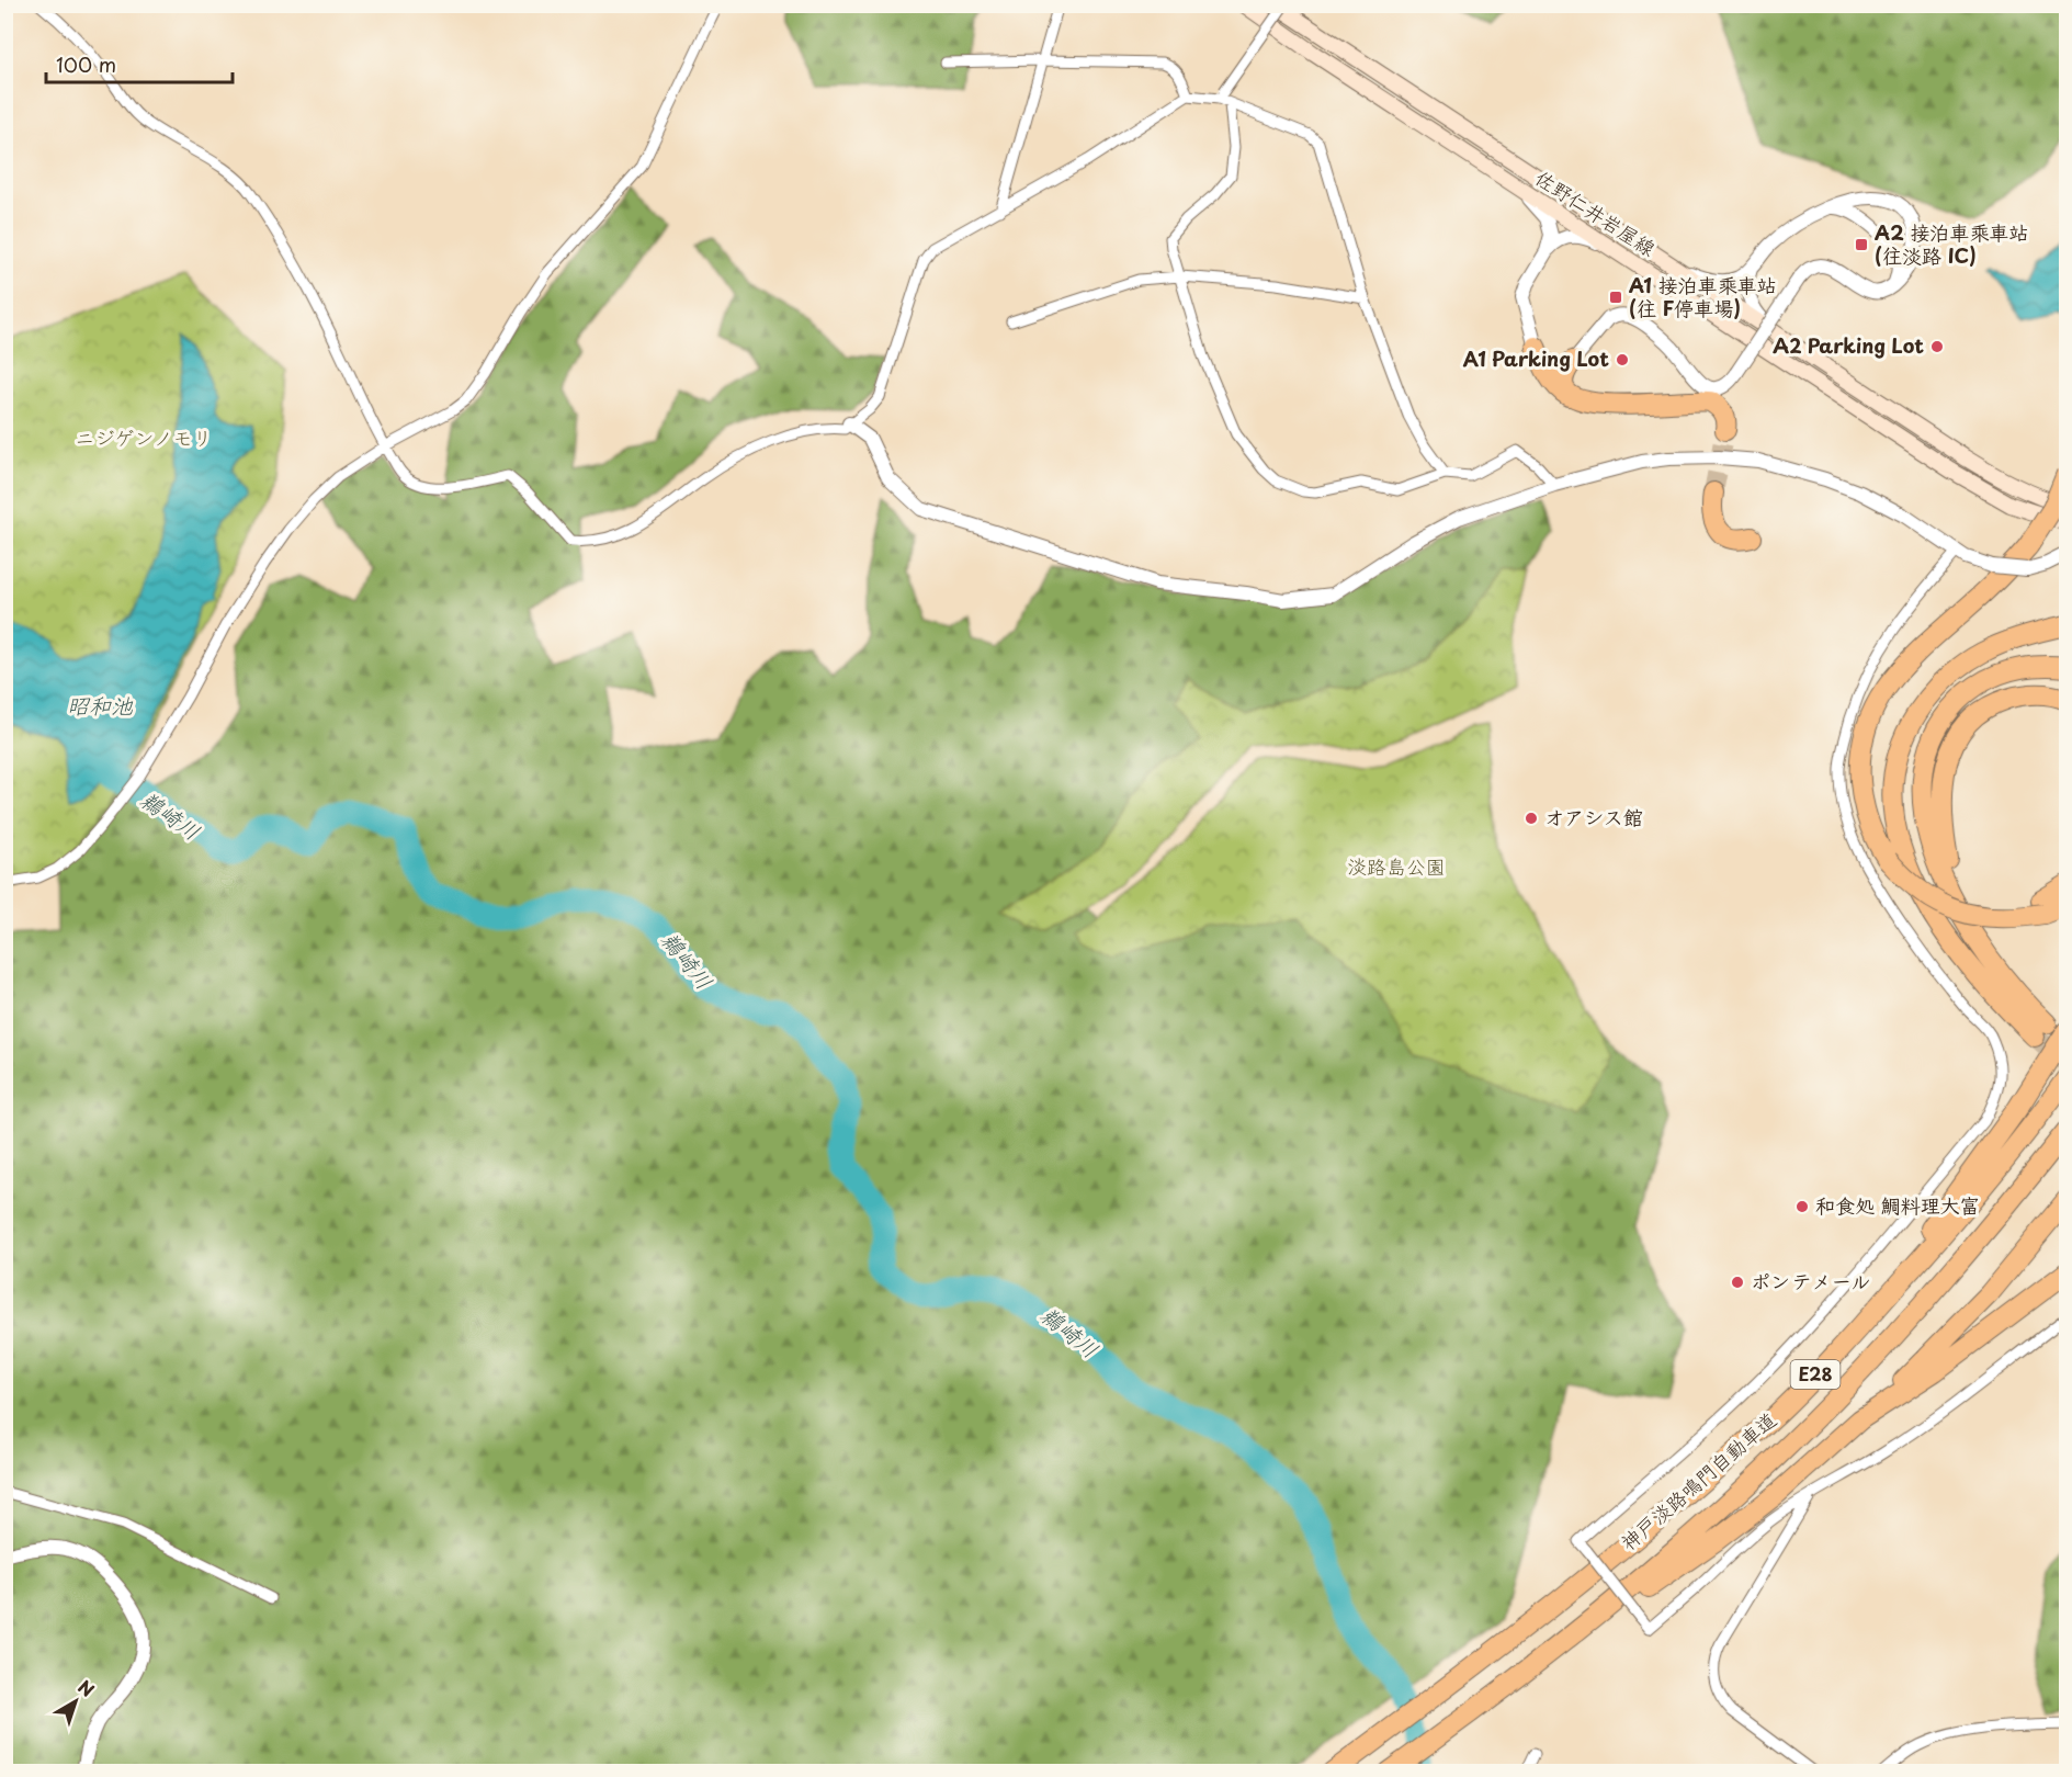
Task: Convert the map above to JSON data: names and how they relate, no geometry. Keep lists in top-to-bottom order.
{
  "streets": {
    "highway": ["E28", "神戸淡路鳴門自動車道"],
    "main road": ["佐野仁井岩屋線"]
  },
  "water": ["昭和池", "鵜崎川"],
  "parks": ["ニジゲンノモリ", "淡路島公園"],
  "places": {
    "transit": ["A2 接泊車乘車站 (往淡路 IC)", "A1 接泊車乘車站 (往 F停車場)"],
    "other": [
      "A2 Parking Lot",
      "A1 Parking Lot",
      "オアシス館",
      "和食処 鯛料理大富",
      "ポンテメール"
    ]
  },
  "scale_bar": "100 m",
  "north": "top right"
}
